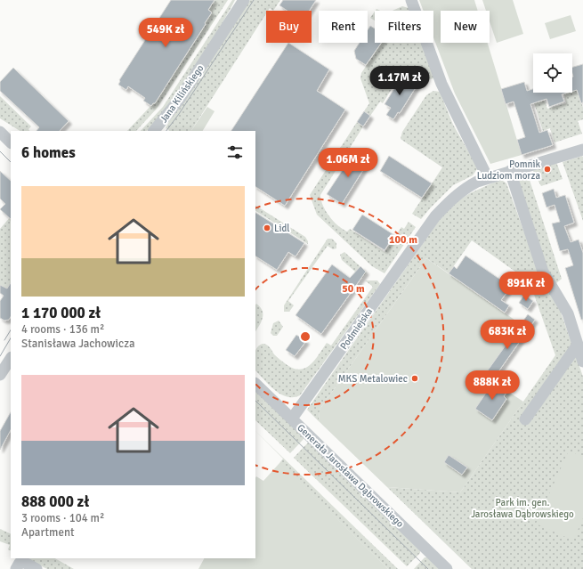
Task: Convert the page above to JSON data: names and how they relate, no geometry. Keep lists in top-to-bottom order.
{
  "streets": {
    "street": ["Jana Kilińskiego", "Podmiejska", "Generała Jarosława Dąbrowskiego"]
  },
  "crossings": [
    ["Podmiejska", "Generała Jarosława Dąbrowskiego"]
  ],
  "parks": ["Park im. gen. Jarosława Dąbrowskiego"],
  "places": ["Pomnik Ludziom morza", "Lidl", "MKS Metalowiec"],
  "page": {
    "chip": [
      "Buy",
      "Rent",
      "Filters",
      "New"
    ],
    "price": [
      "549K zł",
      "1.17M zł",
      "1.06M zł",
      "891K zł",
      "683K zł",
      "888K zł"
    ],
    "heading": "6 homes",
    "list": [
      {
        "name": "1 170 000 zł",
        "note": "4 rooms · 136 m² · Stanisława Jachowicza"
      },
      {
        "name": "888 000 zł",
        "note": "3 rooms · 104 m² · Apartment"
      }
    ]
  },
  "rings": ["100 m", "50 m"]
}
